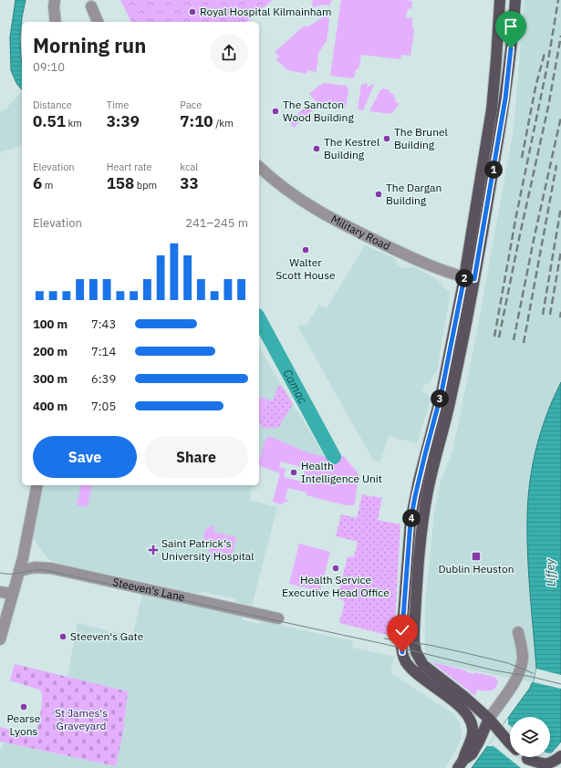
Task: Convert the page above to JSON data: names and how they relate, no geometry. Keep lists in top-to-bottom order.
{
  "streets": {
    "street": ["Military Road", "Steeven's Lane"]
  },
  "water": ["Camac", "Liffey"],
  "parks": ["St James's Graveyard"],
  "places": {
    "other": [
      "Royal Hospital Kilmainham",
      "The Sancton Wood Building",
      "The Brunel Building",
      "The Kestrel Building",
      "The Dargan Building",
      "Walter Scott House",
      "Health Intelligence Unit",
      "Health Service Executive Head Office",
      "Steeven's Gate",
      "Pearse Lyons"
    ],
    "health": ["Saint Patrick’s University Hospital"],
    "transit": ["Dublin Heuston"]
  },
  "page": {
    "heading": ["Morning run", "09:10"],
    "stats": [
      ["Distance", "0.51 km"],
      ["Time", "3:39"],
      ["Pace", "7:10 /km"],
      ["Elevation", "6 m"],
      ["Heart rate", "158 bpm"],
      ["kcal", "33"]
    ],
    "pins": [
      "1",
      "2",
      "3",
      "4"
    ],
    "chart": ["Elevation", "241–245 m"],
    "list": [
      {
        "name": "100 m",
        "note": "7:43"
      },
      {
        "name": "200 m",
        "note": "7:14"
      },
      {
        "name": "300 m",
        "note": "6:39"
      },
      {
        "name": "400 m",
        "note": "7:05"
      }
    ],
    "buttons": ["Save", "Share"]
  }
}
